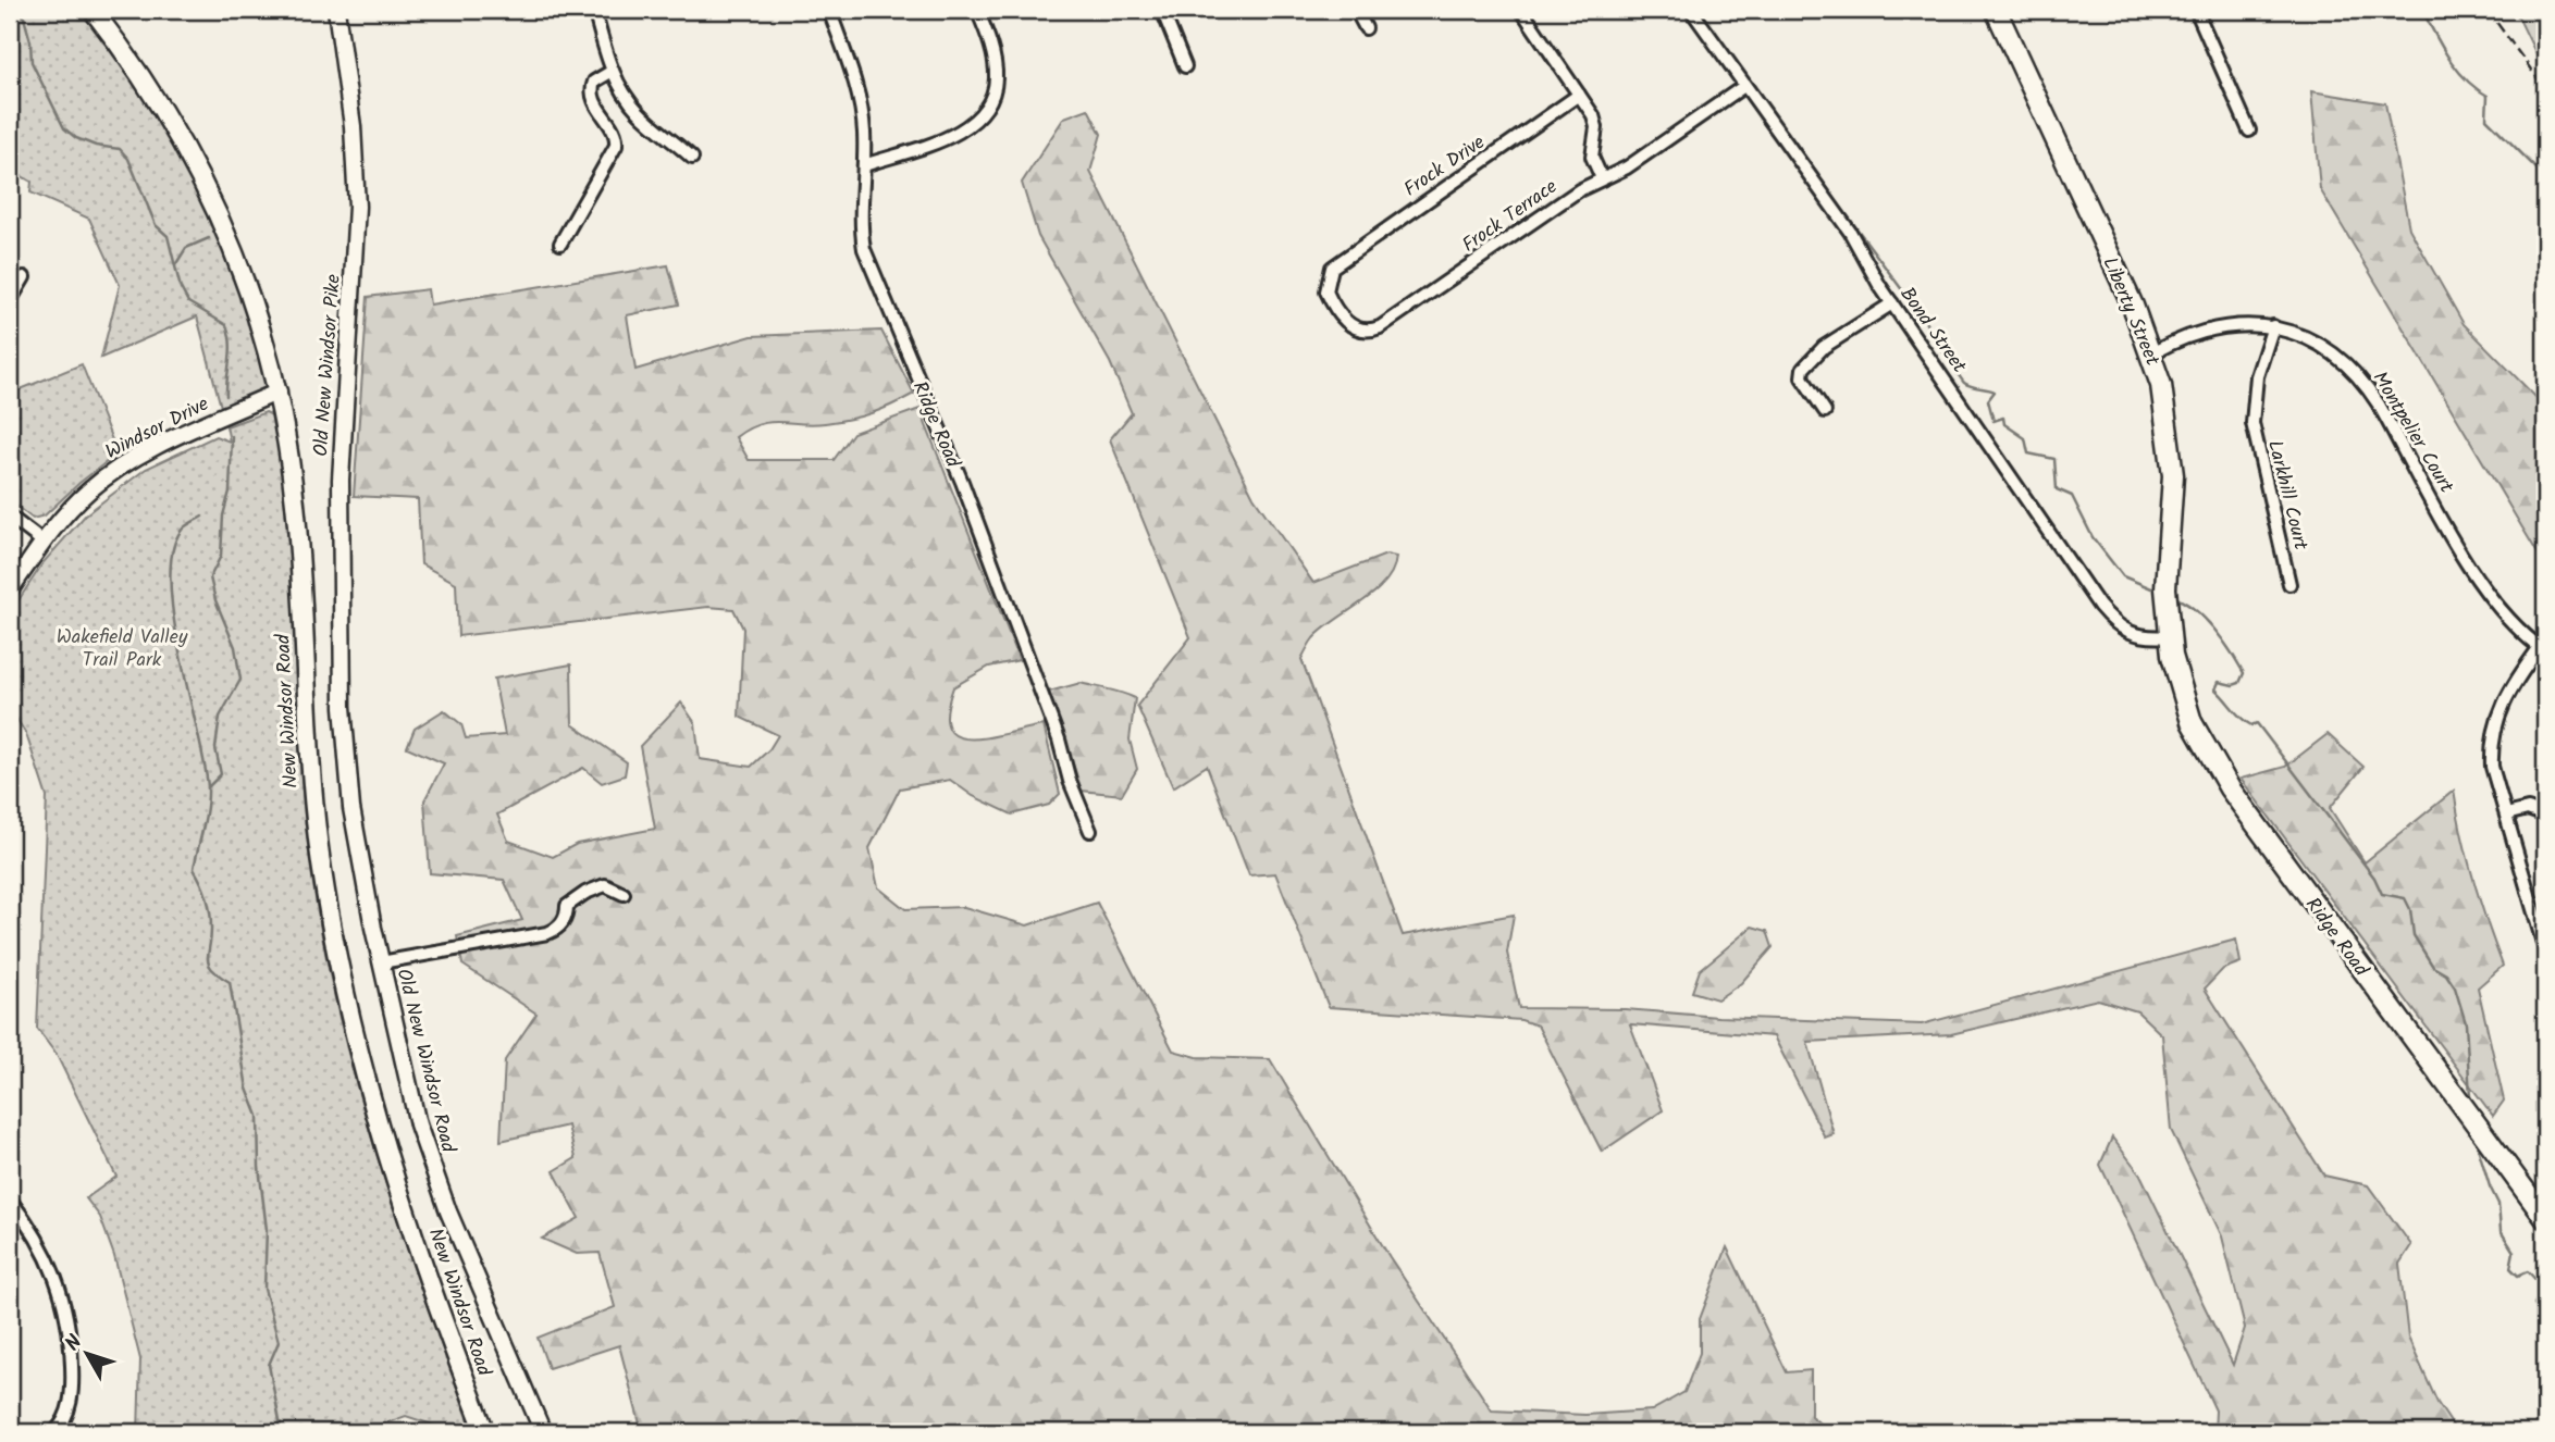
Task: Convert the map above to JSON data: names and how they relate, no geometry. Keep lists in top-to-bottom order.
{
  "streets": {
    "highway": ["Liberty Street", "Ridge Road"],
    "main road": ["New Windsor Road"],
    "street": [
      "Frock Drive",
      "Frock Terrace",
      "Bond Street",
      "Old New Windsor Pike",
      "Windsor Drive",
      "Montpelier Court",
      "Larkhill Court",
      "Old New Windsor Road"
    ]
  },
  "crossings": [
    ["Frock Drive", "Frock Terrace"],
    ["Frock Terrace", "Bond Street"],
    ["Liberty Street", "Bond Street"],
    ["Liberty Street", "Ridge Road"],
    ["Liberty Street", "Montpelier Court"],
    ["Bond Street", "Ridge Road"],
    ["Old New Windsor Pike", "Old New Windsor Road"],
    ["Windsor Drive", "New Windsor Road"],
    ["Montpelier Court", "Larkhill Court"]
  ],
  "parks": ["Wakefield Valley Trail Park"],
  "north": "top left"
}
